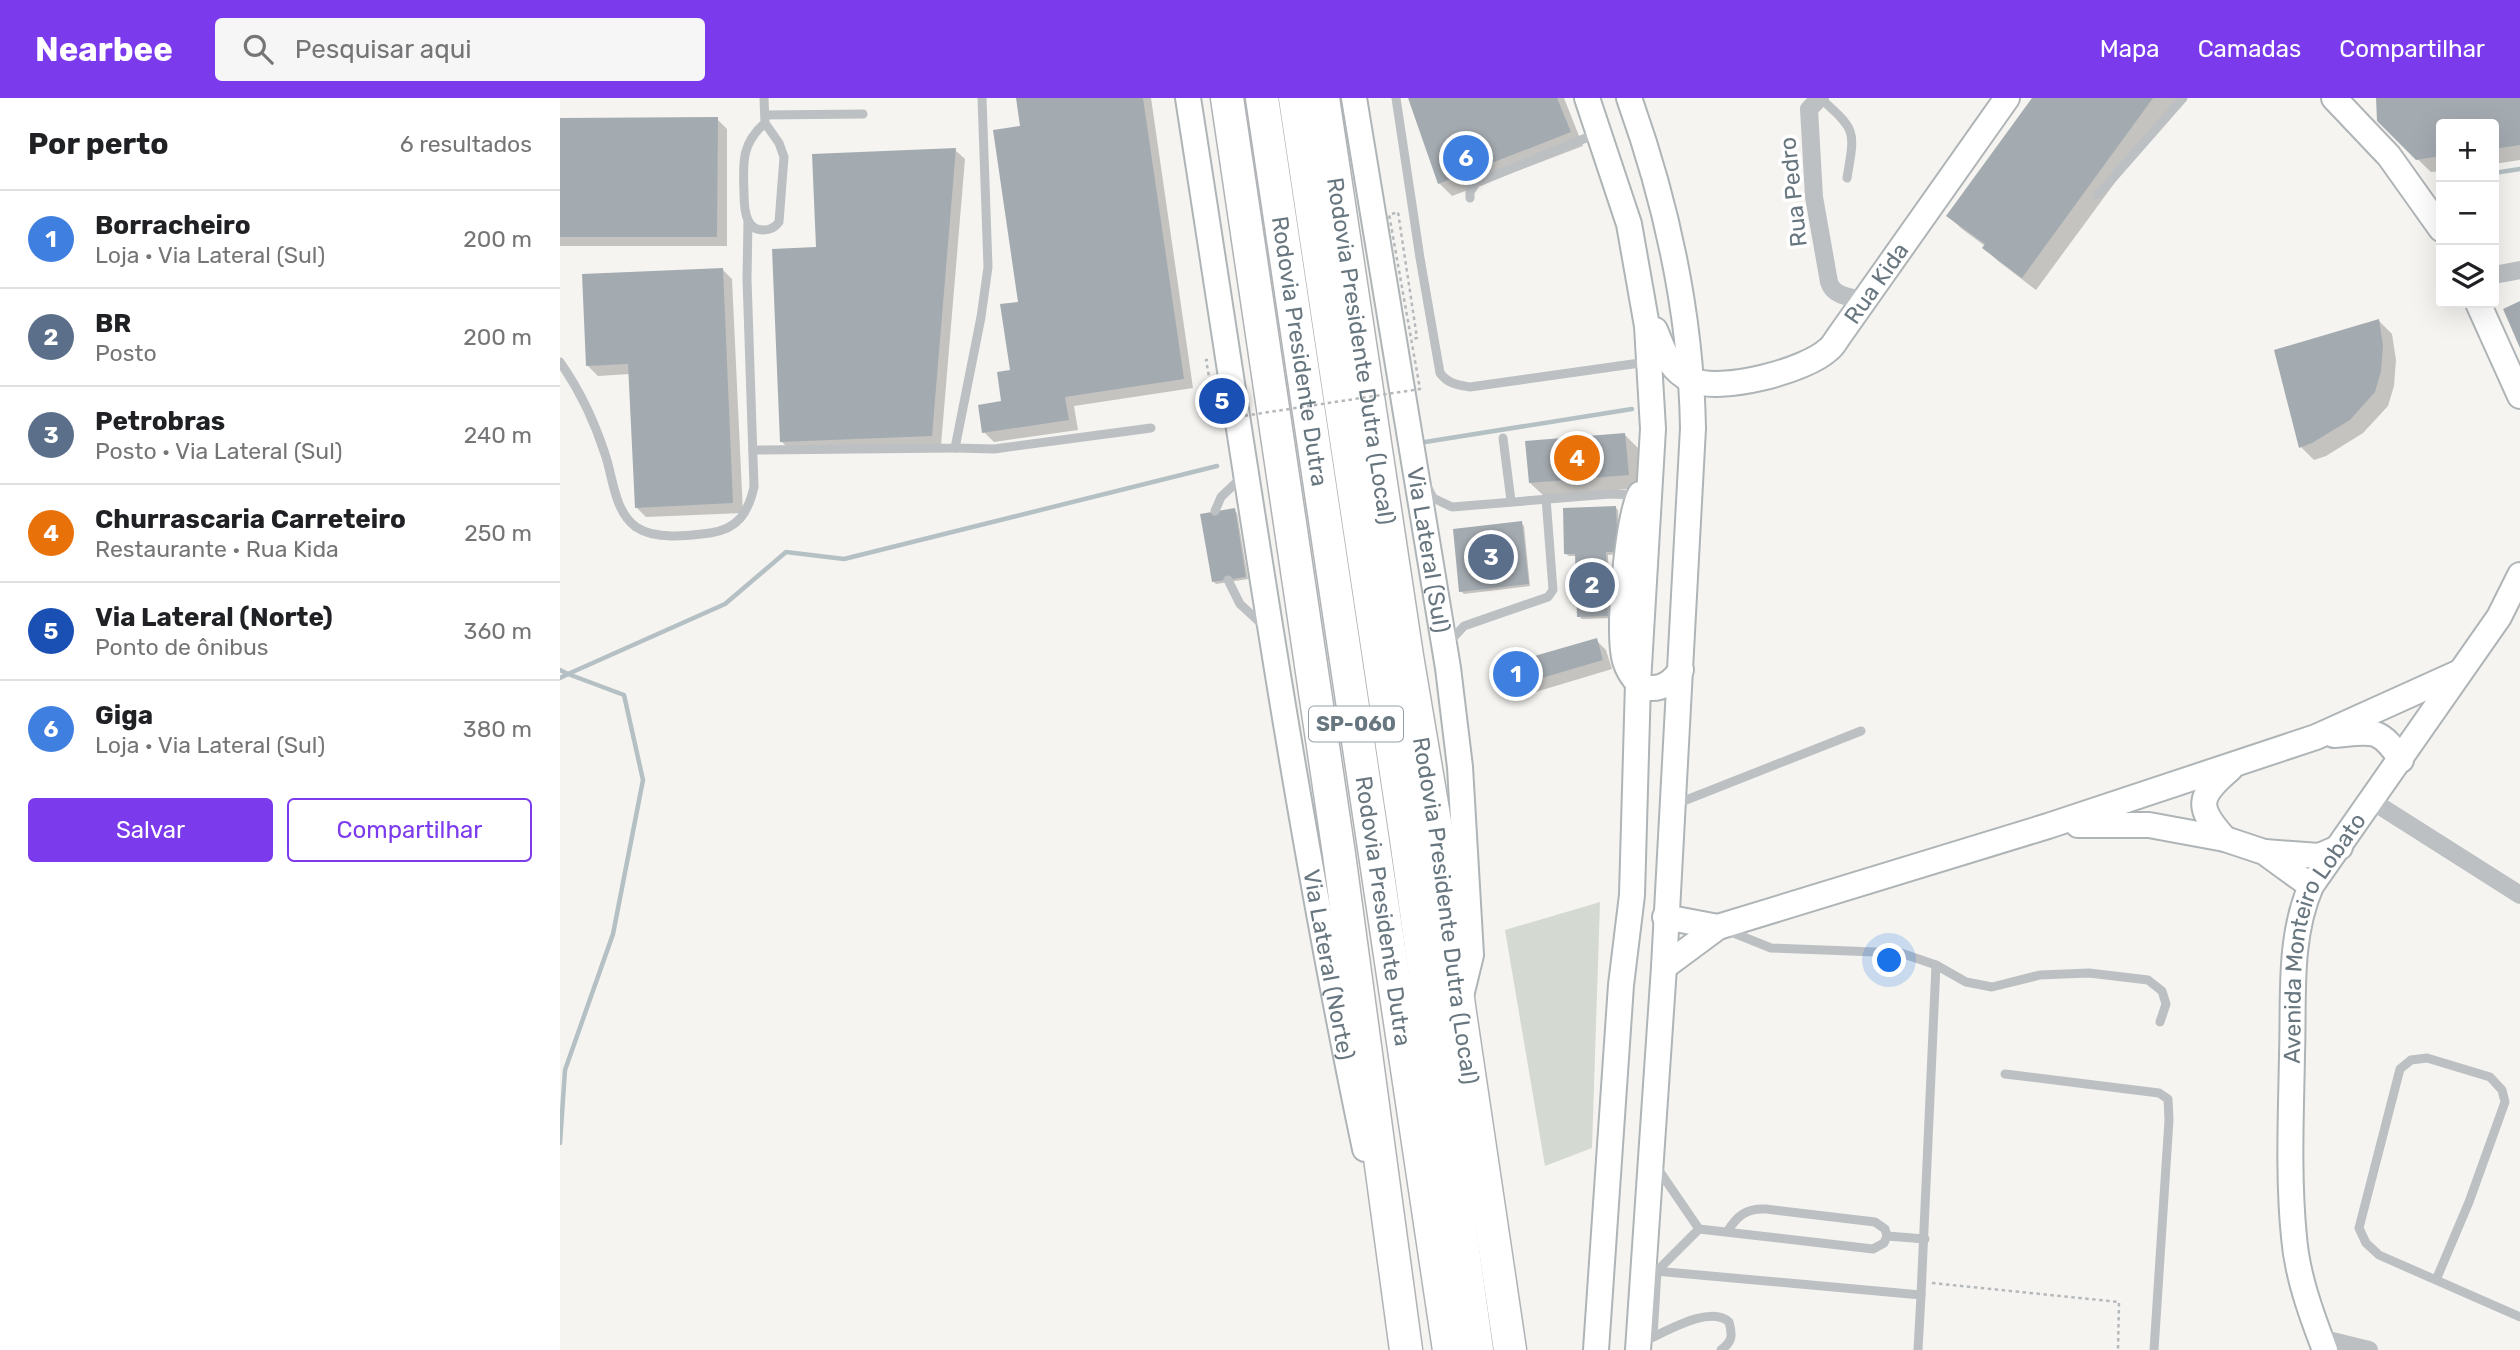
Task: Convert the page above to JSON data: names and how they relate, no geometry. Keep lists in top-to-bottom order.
{
  "streets": {
    "highway": ["Rodovia Presidente Dutra", "Rodovia Presidente Dutra (Local)", "SP-060"],
    "main road": [
      "Rua Kida",
      "Via Lateral (Sul)",
      "Avenida Monteiro Lobato",
      "Via Lateral (Norte)"
    ],
    "street": ["Rua Pedro"]
  },
  "crossings": [
    ["Rua Pedro", "Rua Kida"],
    ["Rodovia Presidente Dutra", "Via Lateral (Norte)"],
    ["Rodovia Presidente Dutra (Local)", "Via Lateral (Sul)"]
  ],
  "page": {
    "header": "Nearbee",
    "search": "Pesquisar aqui",
    "nav": ["Mapa", "Camadas", "Compartilhar"],
    "heading": ["Por perto", "6 resultados"],
    "map_buttons": ["+", "−"],
    "pins": [
      "6",
      "5",
      "4",
      "3",
      "2",
      "1"
    ],
    "list": [
      {
        "mark": "1",
        "name": "Borracheiro",
        "note": "Loja · Via Lateral (Sul)",
        "value": "200 m"
      },
      {
        "mark": "2",
        "name": "BR",
        "note": "Posto",
        "value": "200 m"
      },
      {
        "mark": "3",
        "name": "Petrobras",
        "note": "Posto · Via Lateral (Sul)",
        "value": "240 m"
      },
      {
        "mark": "4",
        "name": "Churrascaria Carreteiro",
        "note": "Restaurante · Rua Kida",
        "value": "250 m"
      },
      {
        "mark": "5",
        "name": "Via Lateral (Norte)",
        "note": "Ponto de ônibus",
        "value": "360 m"
      },
      {
        "mark": "6",
        "name": "Giga",
        "note": "Loja · Via Lateral (Sul)",
        "value": "380 m"
      }
    ],
    "buttons": ["Salvar", "Compartilhar"]
  }
}
